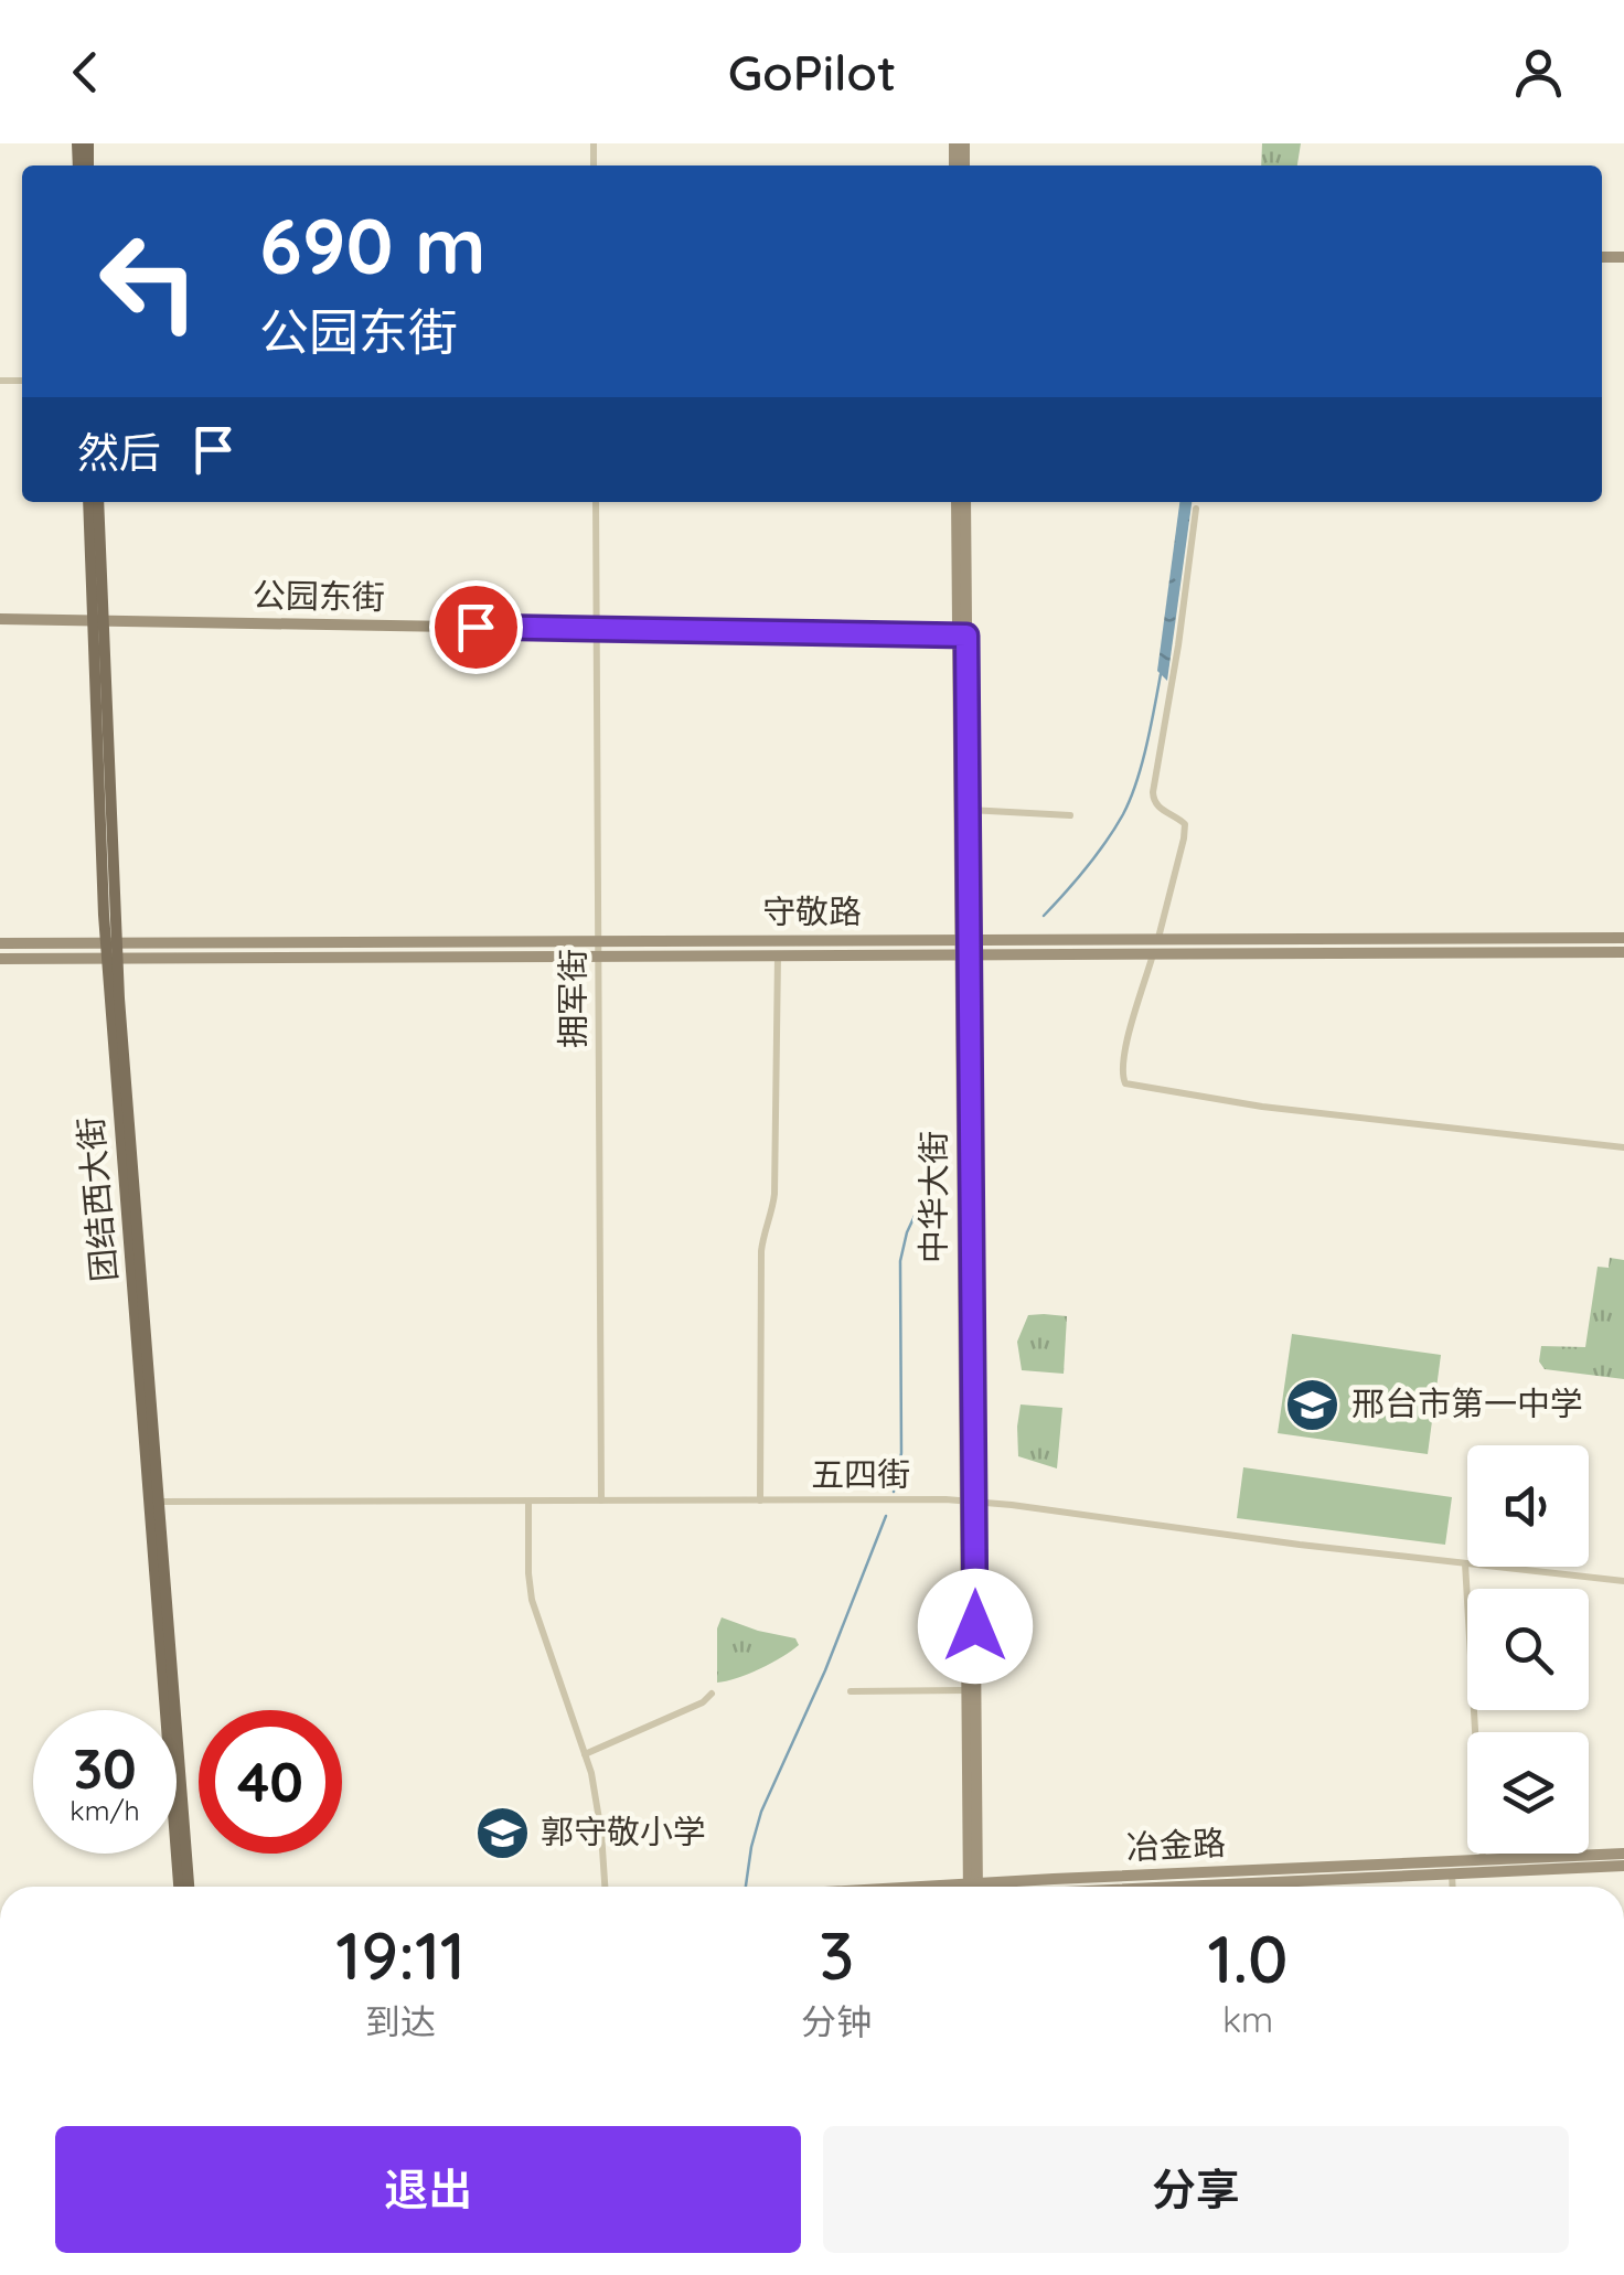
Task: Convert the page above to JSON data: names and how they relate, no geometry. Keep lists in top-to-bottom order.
{
  "streets": {
    "main road": ["团结西大街"],
    "street": [
      "公园东街",
      "守敬路",
      "拥军街",
      "中华大街",
      "五四街",
      "冶金路"
    ]
  },
  "crossings": [
    ["公园东街", "拥军街"],
    ["公园东街", "中华大街"],
    ["公园东街", "团结西大街"],
    ["守敬路", "拥军街"],
    ["守敬路", "中华大街"],
    ["守敬路", "团结西大街"],
    ["拥军街", "五四街"],
    ["中华大街", "五四街"],
    ["团结西大街", "五四街"]
  ],
  "places": {
    "school or university": ["邢台市第一中学", "郭守敬小学"]
  },
  "page": {
    "header": "GoPilot",
    "turn": ["690 m", "公园东街"],
    "then": "然后",
    "speed": "30 km/h",
    "limit": "40",
    "eta": [
      "19:11",
      "到达",
      "3",
      "分钟",
      "1.0",
      "km"
    ],
    "buttons": ["退出", "分享"]
  }
}
